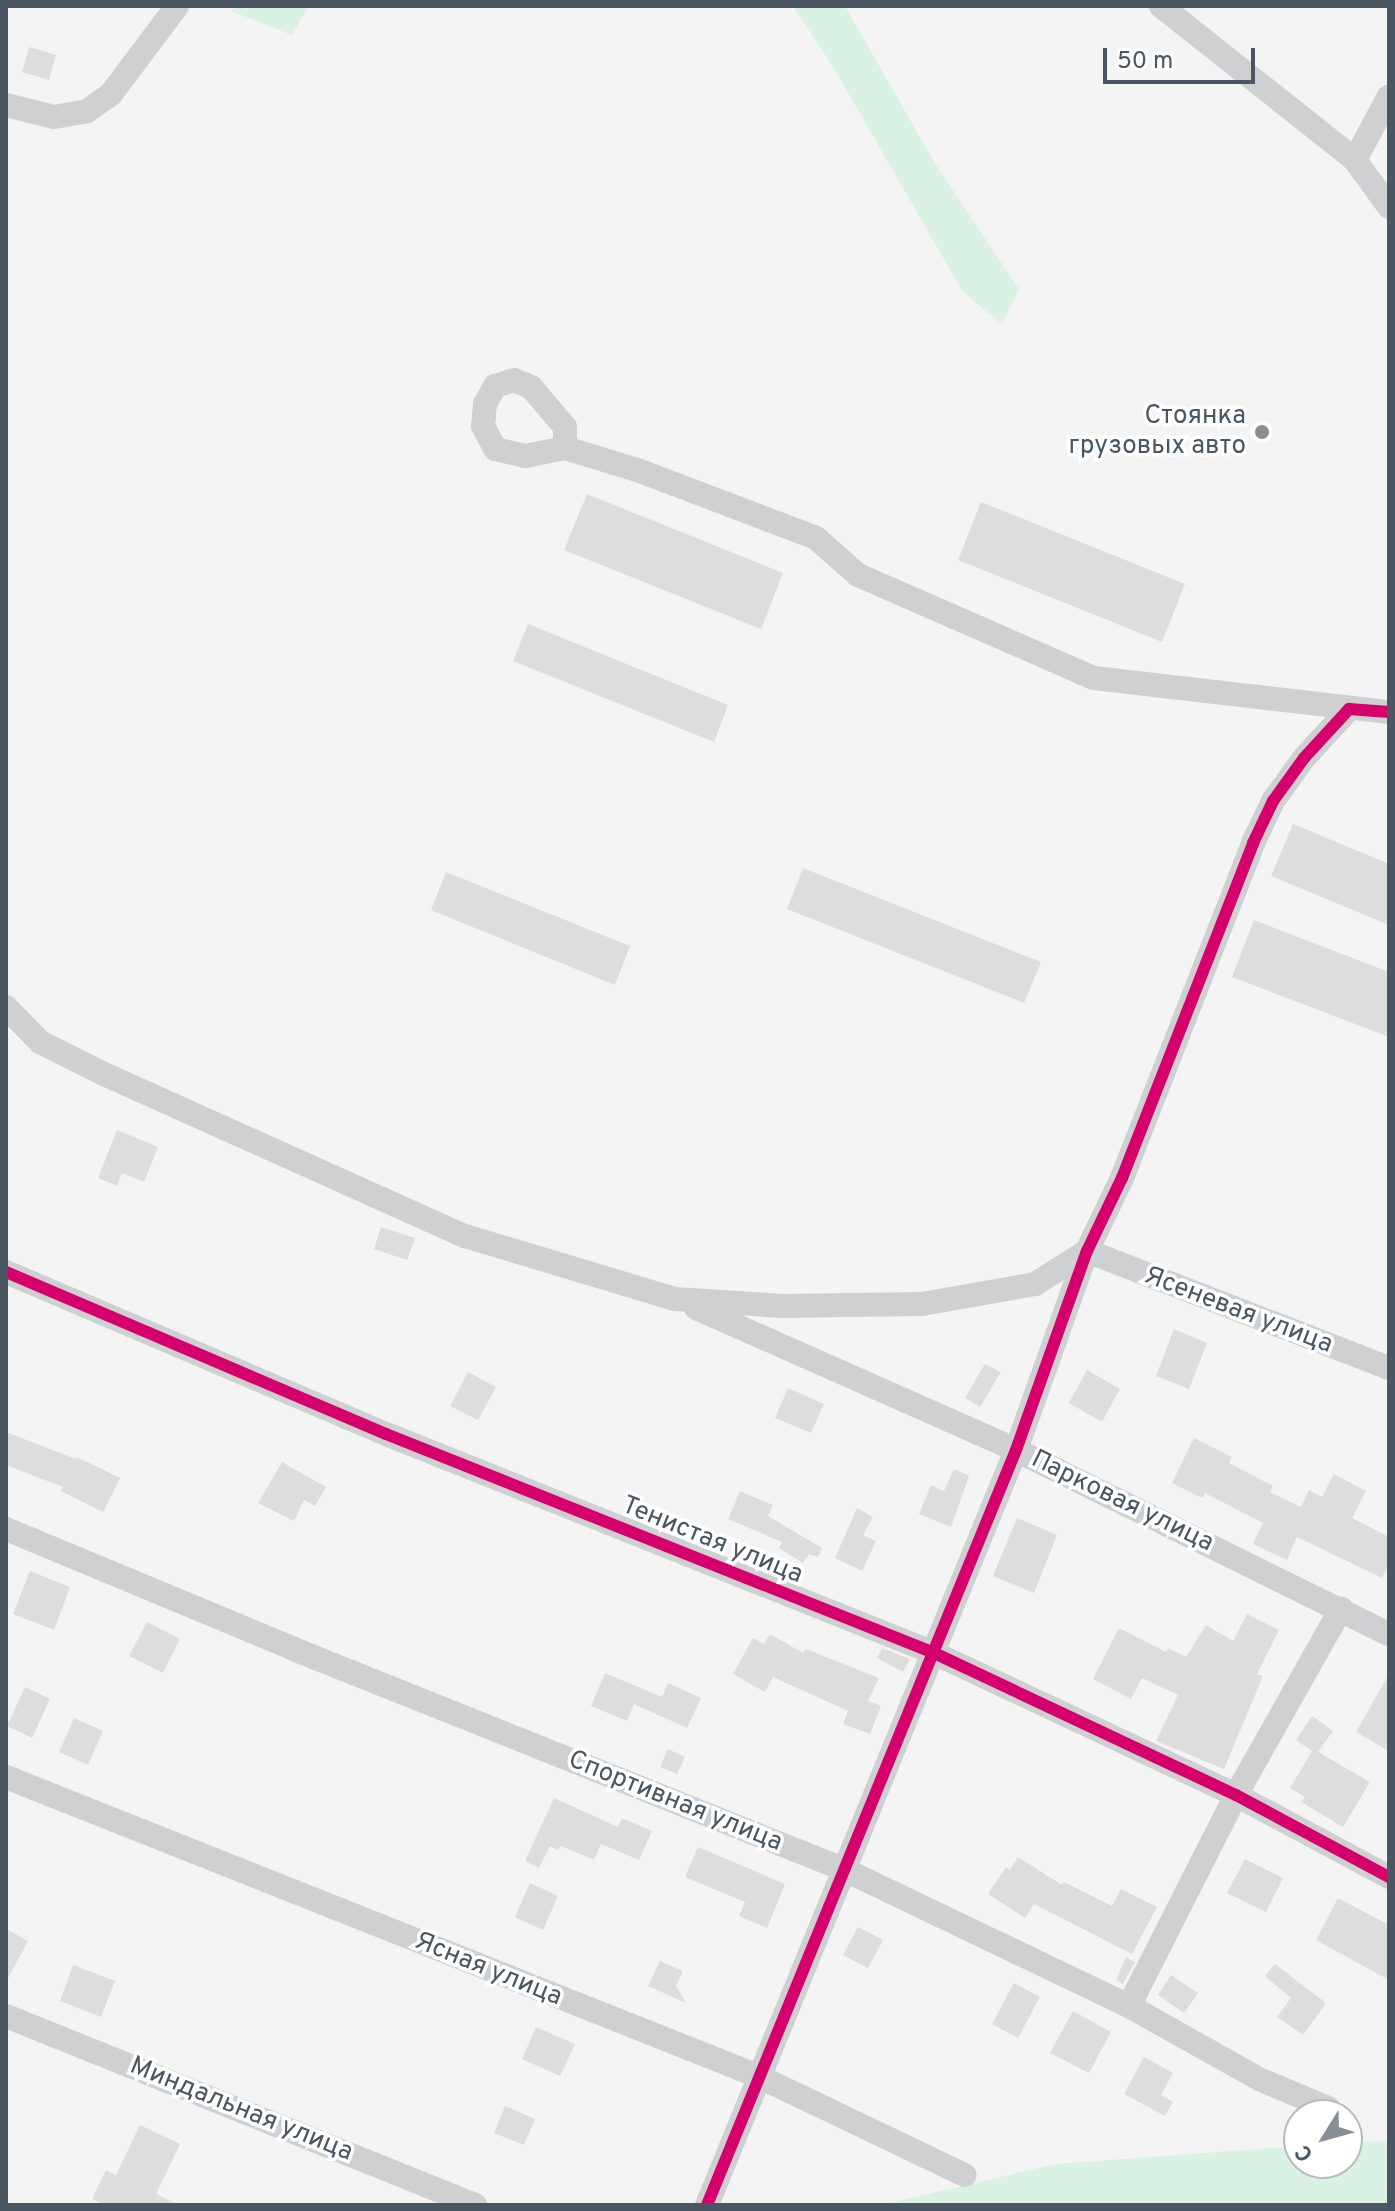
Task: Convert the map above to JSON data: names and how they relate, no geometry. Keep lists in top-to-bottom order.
{
  "streets": {
    "street": [
      "Ясеневая улица",
      "Парковая улица",
      "Тенистая улица",
      "Спортивная улица",
      "Ясная улица",
      "Миндальная улица"
    ]
  },
  "places": ["Стоянка грузовых авто"],
  "scale_bar": "50 m",
  "north": "bottom left"
}
